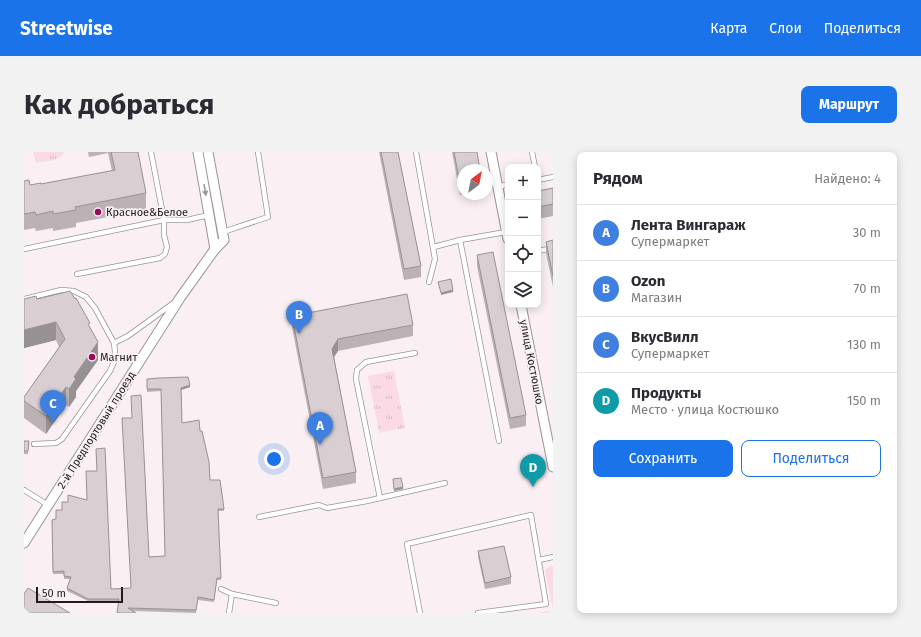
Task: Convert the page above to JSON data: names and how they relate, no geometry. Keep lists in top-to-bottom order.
{
  "streets": {
    "street": ["улица Костюшко", "2-й Предпортовый проезд"]
  },
  "places": ["Красное&Белое", "Магнит"],
  "scale_bar": "50 m",
  "north": "top right",
  "page": {
    "header": "Streetwise",
    "nav": ["Карта", "Слои", "Поделиться"],
    "buttons": [
      "Маршрут",
      ["Сохранить", "Поделиться"]
    ],
    "title": "Как добраться",
    "heading": ["Рядом", "Найдено: 4"],
    "map_buttons": ["+", "−"],
    "list": [
      {
        "mark": "A",
        "name": "Лента Вингараж",
        "note": "Супермаркет",
        "value": "30 m"
      },
      {
        "mark": "B",
        "name": "Ozon",
        "note": "Магазин",
        "value": "70 m"
      },
      {
        "mark": "C",
        "name": "ВкусВилл",
        "note": "Супермаркет",
        "value": "130 m"
      },
      {
        "mark": "D",
        "name": "Продукты",
        "note": "Место · улица Костюшко",
        "value": "150 m"
      }
    ],
    "pins": [
      "B",
      "C",
      "A",
      "D"
    ],
    "scale": "50 m"
  }
}
